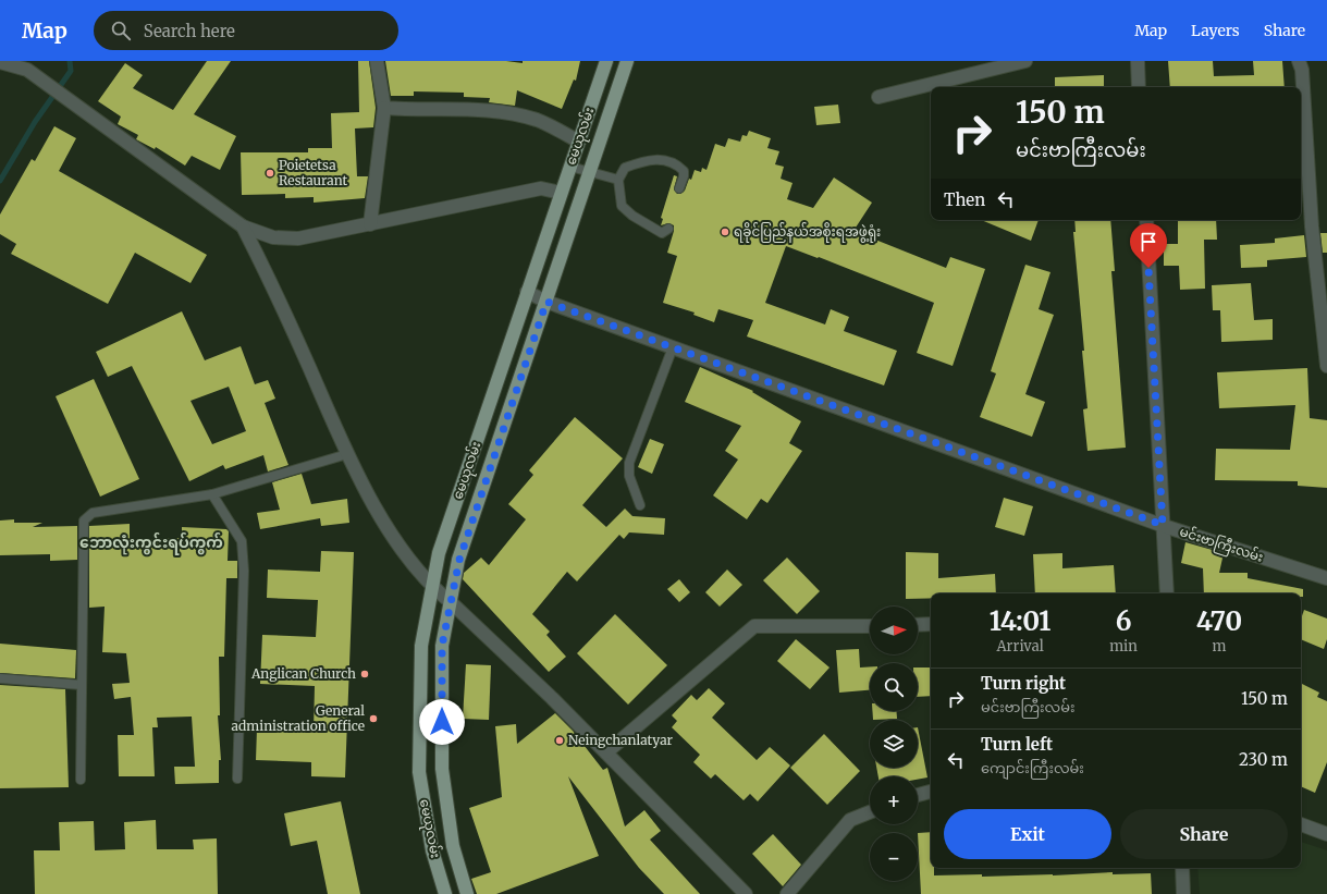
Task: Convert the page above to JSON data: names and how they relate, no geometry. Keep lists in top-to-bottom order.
{
  "streets": {
    "main road": ["မေယုလမ်း"],
    "street": ["မင်းဗာကြီးလမ်း"]
  },
  "crossings": [
    ["မေယုလမ်း", "မင်းဗာကြီးလမ်း"]
  ],
  "districts": ["ဘောလုံးကွင်းရပ်ကွက်"],
  "places": [
    "Poietetsa Restaurant",
    "ရခိုင်ပြည်နယ်အစိုးရအဖွဲ့ရုံး",
    "Anglican Church",
    "General administration office",
    "Neingchanlatyar"
  ],
  "north": "right",
  "page": {
    "header": "Map",
    "search": "Search here",
    "nav": ["Map", "Layers", "Share"],
    "turn": ["150 m", "မင်းဗာကြီးလမ်း"],
    "then": "Then",
    "eta": [
      "14:01",
      "Arrival",
      "6",
      "min",
      "470",
      "m"
    ],
    "map_buttons": ["+", "−"],
    "list": [
      {
        "name": "Turn right",
        "note": "မင်းဗာကြီးလမ်း",
        "value": "150 m"
      },
      {
        "name": "Turn left",
        "note": "ကျောင်းကြီးလမ်း",
        "value": "230 m"
      }
    ],
    "buttons": ["Exit", "Share"]
  }
}
